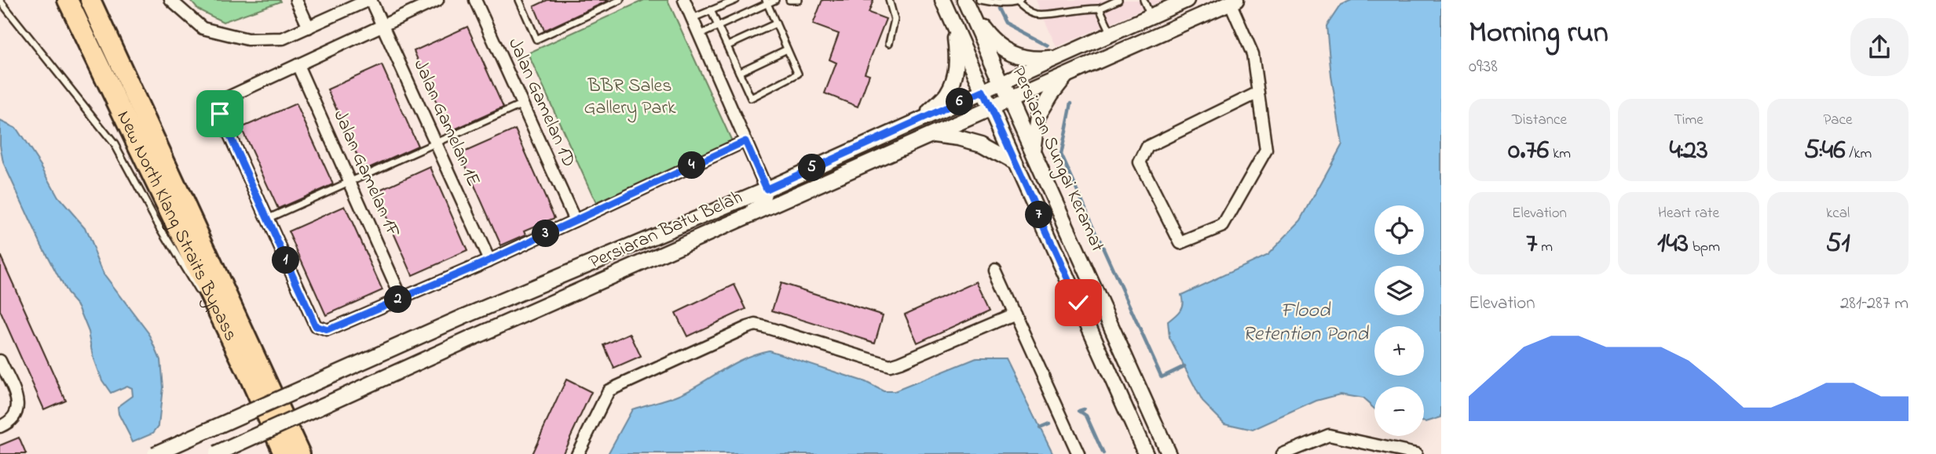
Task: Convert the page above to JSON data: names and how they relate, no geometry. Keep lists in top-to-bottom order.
{
  "streets": {
    "highway": ["New North Klang Straits Bypass"],
    "street": [
      "Jalan Gamelan 1D",
      "Jalan Gamelan 1E",
      "Persiaran Sungai Keramat",
      "Jalan Gamelan 1F",
      "Persiaran Batu Belah"
    ]
  },
  "crossings": [
    ["Persiaran Sungai Keramat", "Persiaran Batu Belah"]
  ],
  "water": ["Flood Retention Pond"],
  "parks": ["BBR Sales Gallery Park"],
  "page": {
    "heading": ["Morning run", "09:38"],
    "pins": [
      "6",
      "4",
      "5",
      "7",
      "3",
      "1",
      "2"
    ],
    "stats": [
      ["Distance", "0.76 km"],
      ["Time", "4:23"],
      ["Pace", "5:46 /km"],
      ["Elevation", "7 m"],
      ["Heart rate", "143 bpm"],
      ["kcal", "51"]
    ],
    "map_buttons": ["+", "−"],
    "chart": ["Elevation", "281–287 m"]
  }
}
